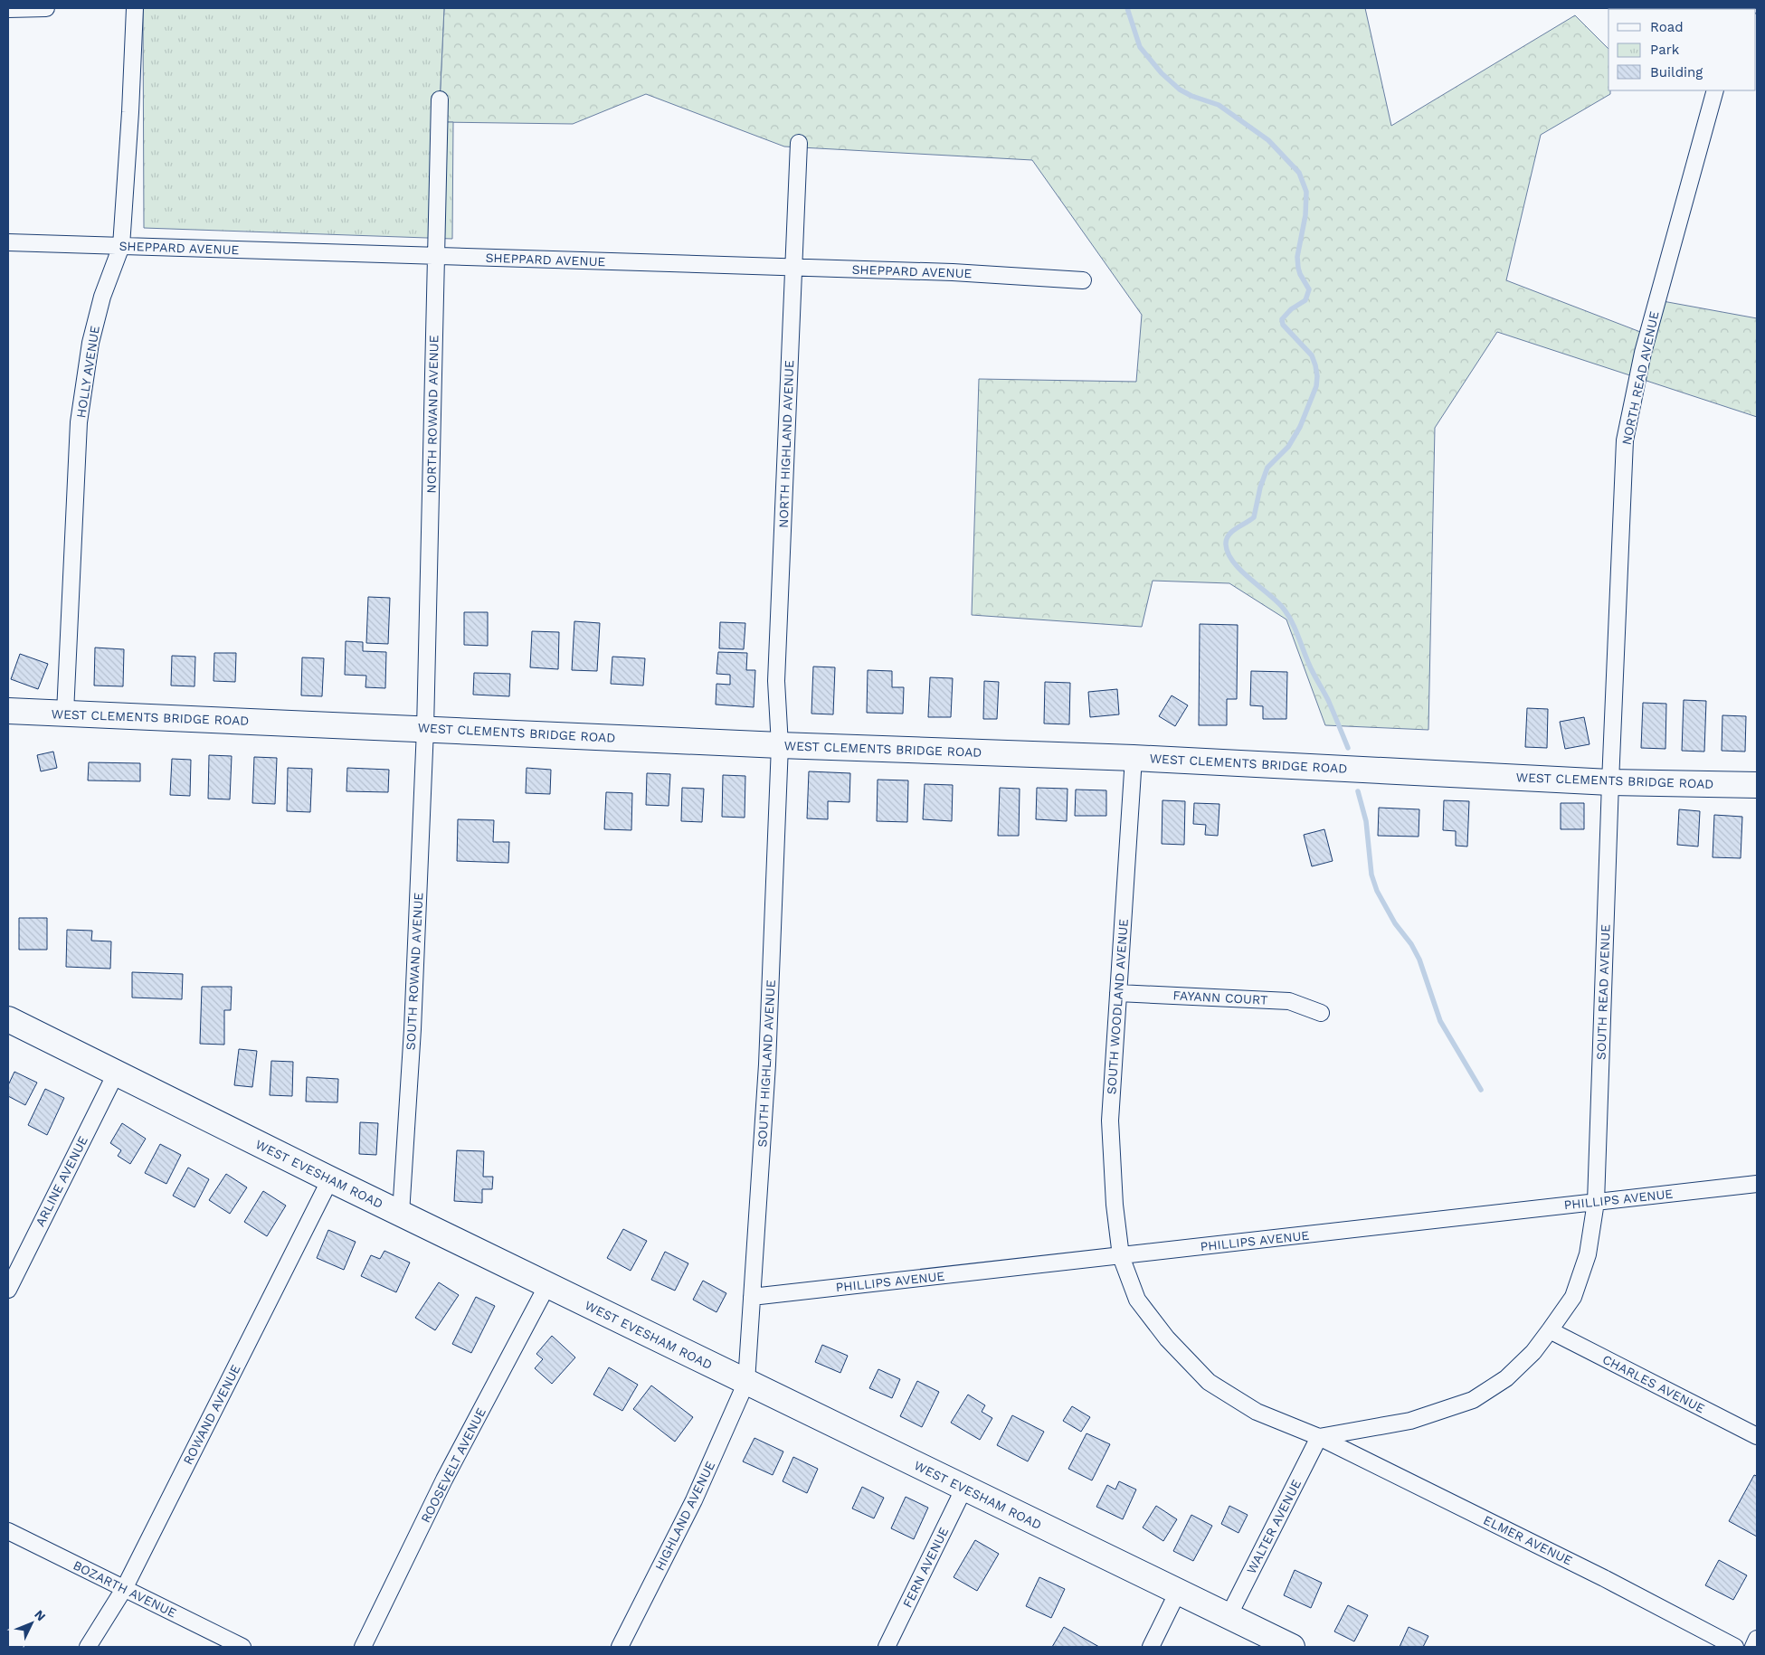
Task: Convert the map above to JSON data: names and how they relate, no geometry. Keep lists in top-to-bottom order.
{
  "streets": {
    "main road": ["WEST CLEMENTS BRIDGE ROAD", "WEST EVESHAM ROAD"],
    "street": [
      "SHEPPARD AVENUE",
      "HOLLY AVENUE",
      "NORTH READ AVENUE",
      "NORTH ROWAND AVENUE",
      "NORTH HIGHLAND AVENUE",
      "SOUTH ROWAND AVENUE",
      "SOUTH READ AVENUE",
      "FAYANN COURT",
      "SOUTH WOODLAND AVENUE",
      "SOUTH HIGHLAND AVENUE",
      "ARLINE AVENUE",
      "PHILLIPS AVENUE",
      "CHARLES AVENUE",
      "ROWAND AVENUE",
      "ROOSEVELT AVENUE",
      "HIGHLAND AVENUE",
      "WALTER AVENUE",
      "ELMER AVENUE",
      "FERN AVENUE",
      "BOZARTH AVENUE"
    ]
  },
  "crossings": [
    ["SHEPPARD AVENUE", "HOLLY AVENUE"],
    ["SHEPPARD AVENUE", "NORTH ROWAND AVENUE"],
    ["SHEPPARD AVENUE", "NORTH HIGHLAND AVENUE"],
    ["HOLLY AVENUE", "WEST CLEMENTS BRIDGE ROAD"],
    ["NORTH READ AVENUE", "WEST CLEMENTS BRIDGE ROAD"],
    ["NORTH READ AVENUE", "SOUTH READ AVENUE"],
    ["NORTH ROWAND AVENUE", "WEST CLEMENTS BRIDGE ROAD"],
    ["NORTH ROWAND AVENUE", "SOUTH ROWAND AVENUE"],
    ["NORTH HIGHLAND AVENUE", "WEST CLEMENTS BRIDGE ROAD"],
    ["NORTH HIGHLAND AVENUE", "SOUTH HIGHLAND AVENUE"],
    ["WEST CLEMENTS BRIDGE ROAD", "SOUTH ROWAND AVENUE"],
    ["WEST CLEMENTS BRIDGE ROAD", "SOUTH READ AVENUE"],
    ["WEST CLEMENTS BRIDGE ROAD", "SOUTH WOODLAND AVENUE"],
    ["WEST CLEMENTS BRIDGE ROAD", "SOUTH HIGHLAND AVENUE"],
    ["SOUTH ROWAND AVENUE", "WEST EVESHAM ROAD"],
    ["SOUTH READ AVENUE", "SOUTH WOODLAND AVENUE"],
    ["SOUTH READ AVENUE", "PHILLIPS AVENUE"],
    ["SOUTH READ AVENUE", "CHARLES AVENUE"],
    ["SOUTH READ AVENUE", "WALTER AVENUE"],
    ["SOUTH READ AVENUE", "ELMER AVENUE"],
    ["FAYANN COURT", "SOUTH WOODLAND AVENUE"],
    ["SOUTH WOODLAND AVENUE", "PHILLIPS AVENUE"],
    ["SOUTH WOODLAND AVENUE", "WALTER AVENUE"],
    ["SOUTH WOODLAND AVENUE", "ELMER AVENUE"],
    ["SOUTH HIGHLAND AVENUE", "WEST EVESHAM ROAD"],
    ["SOUTH HIGHLAND AVENUE", "PHILLIPS AVENUE"],
    ["SOUTH HIGHLAND AVENUE", "HIGHLAND AVENUE"],
    ["WEST EVESHAM ROAD", "ARLINE AVENUE"],
    ["WEST EVESHAM ROAD", "ROWAND AVENUE"],
    ["WEST EVESHAM ROAD", "ROOSEVELT AVENUE"],
    ["WEST EVESHAM ROAD", "HIGHLAND AVENUE"],
    ["WEST EVESHAM ROAD", "WALTER AVENUE"],
    ["WEST EVESHAM ROAD", "FERN AVENUE"],
    ["ROWAND AVENUE", "BOZARTH AVENUE"],
    ["WALTER AVENUE", "ELMER AVENUE"]
  ],
  "legend": ["Road", "Park", "Building"],
  "north": "top right"
}
